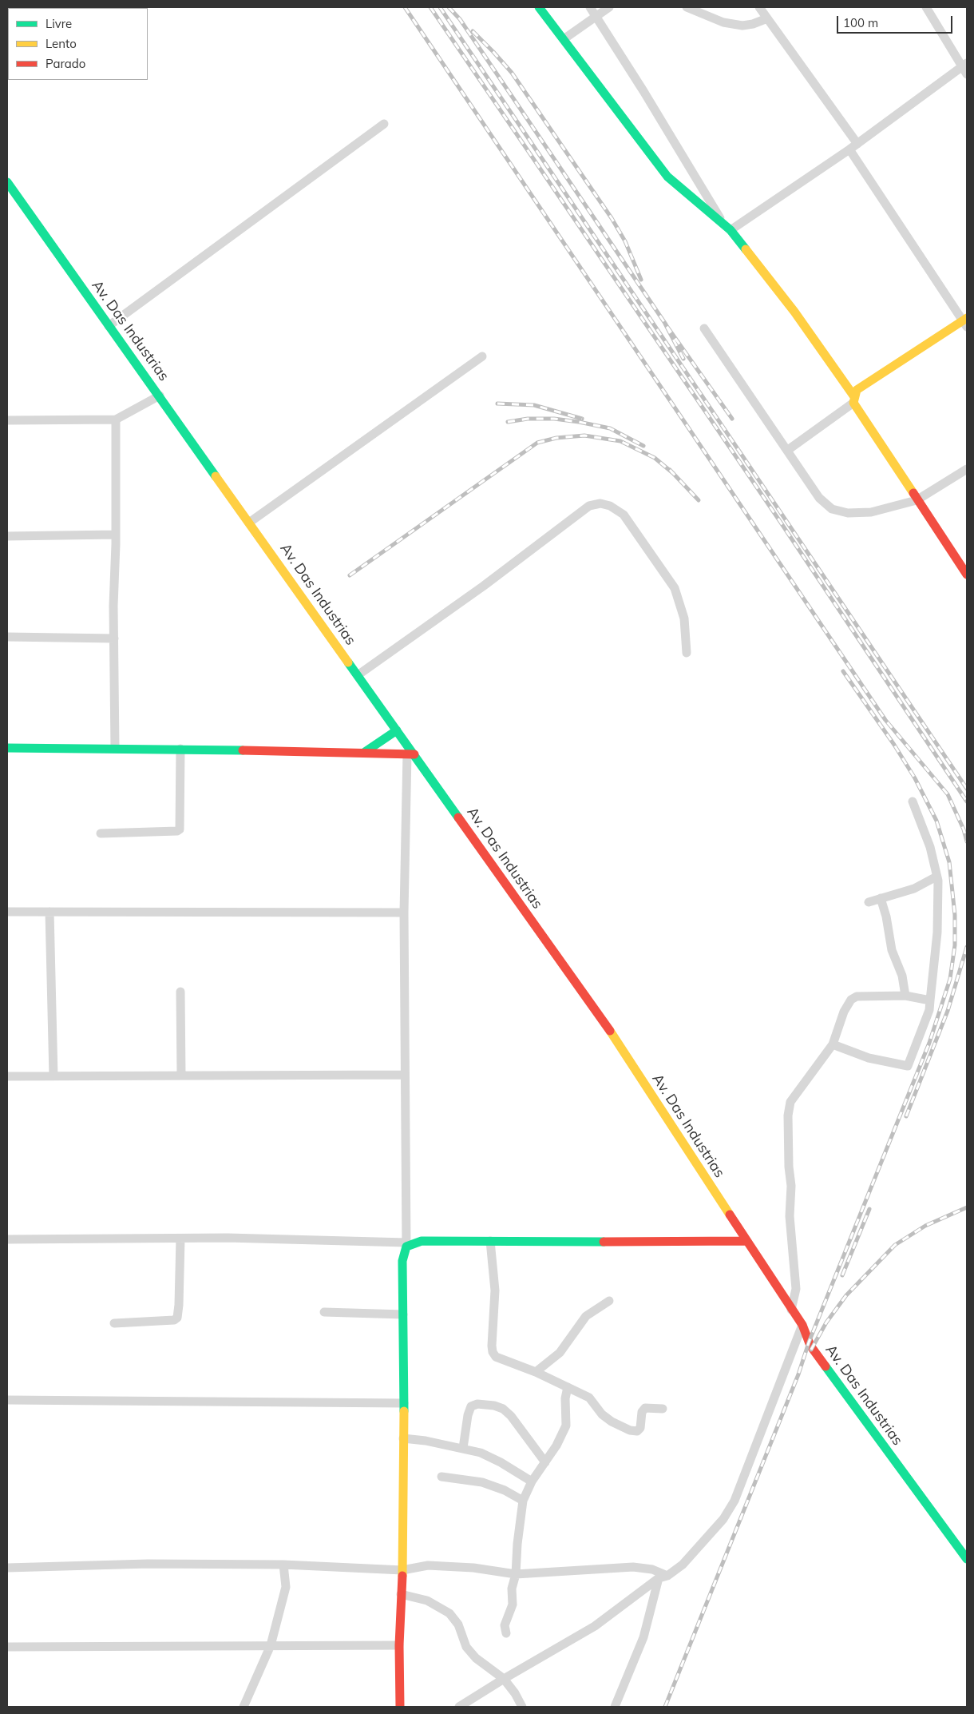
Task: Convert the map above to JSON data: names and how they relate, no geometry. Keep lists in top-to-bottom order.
{
  "streets": {
    "street": ["Av. Das Industrias"]
  },
  "legend": ["Livre", "Lento", "Parado"],
  "scale_bar": "100 m"
}
